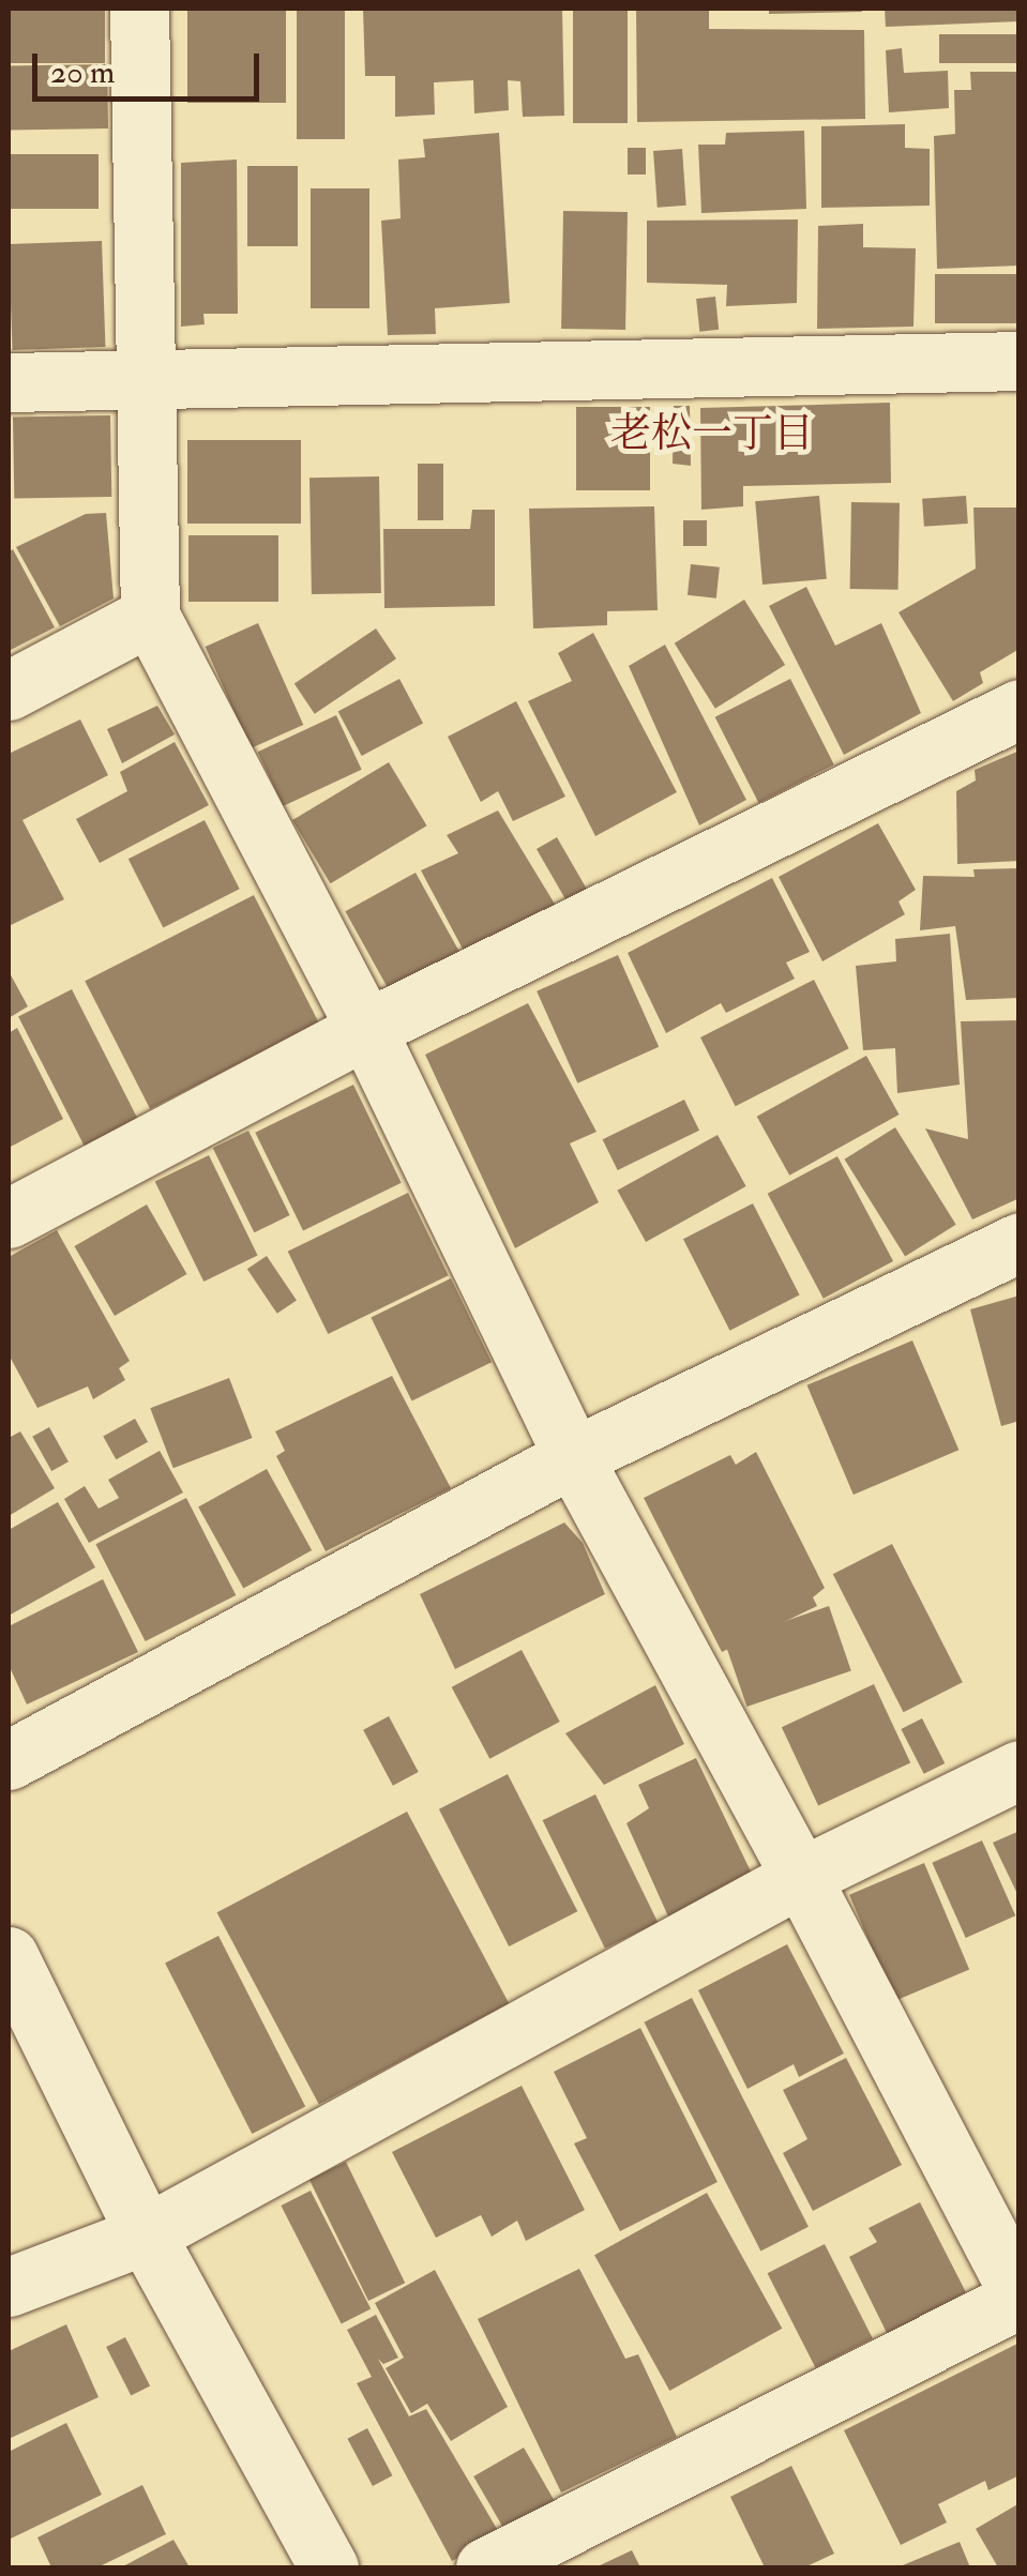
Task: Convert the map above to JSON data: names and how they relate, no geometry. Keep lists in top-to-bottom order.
{
  "districts": ["老松一丁目"],
  "scale_bar": "20 m"
}
